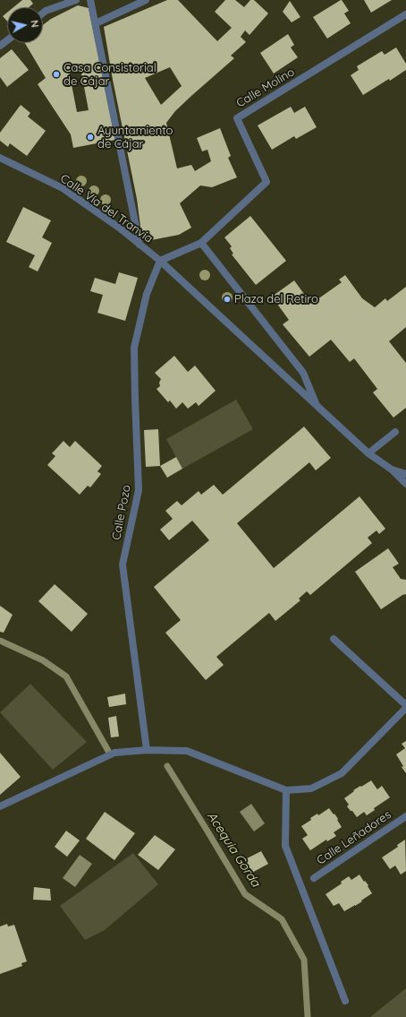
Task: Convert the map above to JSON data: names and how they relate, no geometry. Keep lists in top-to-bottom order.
{
  "streets": {
    "street": [
      "Calle Molino",
      "Calle Vía del Tranvía",
      "Calle Pozo",
      "Calle Leñadores"
    ]
  },
  "crossings": [
    ["Calle Vía del Tranvía", "Calle Pozo"]
  ],
  "water": ["Acequia Gorda"],
  "places": ["Casa Consistorial de Cájar", "Ayuntamiento de Cájar", "Plaza del Retiro"],
  "north": "right"
}
